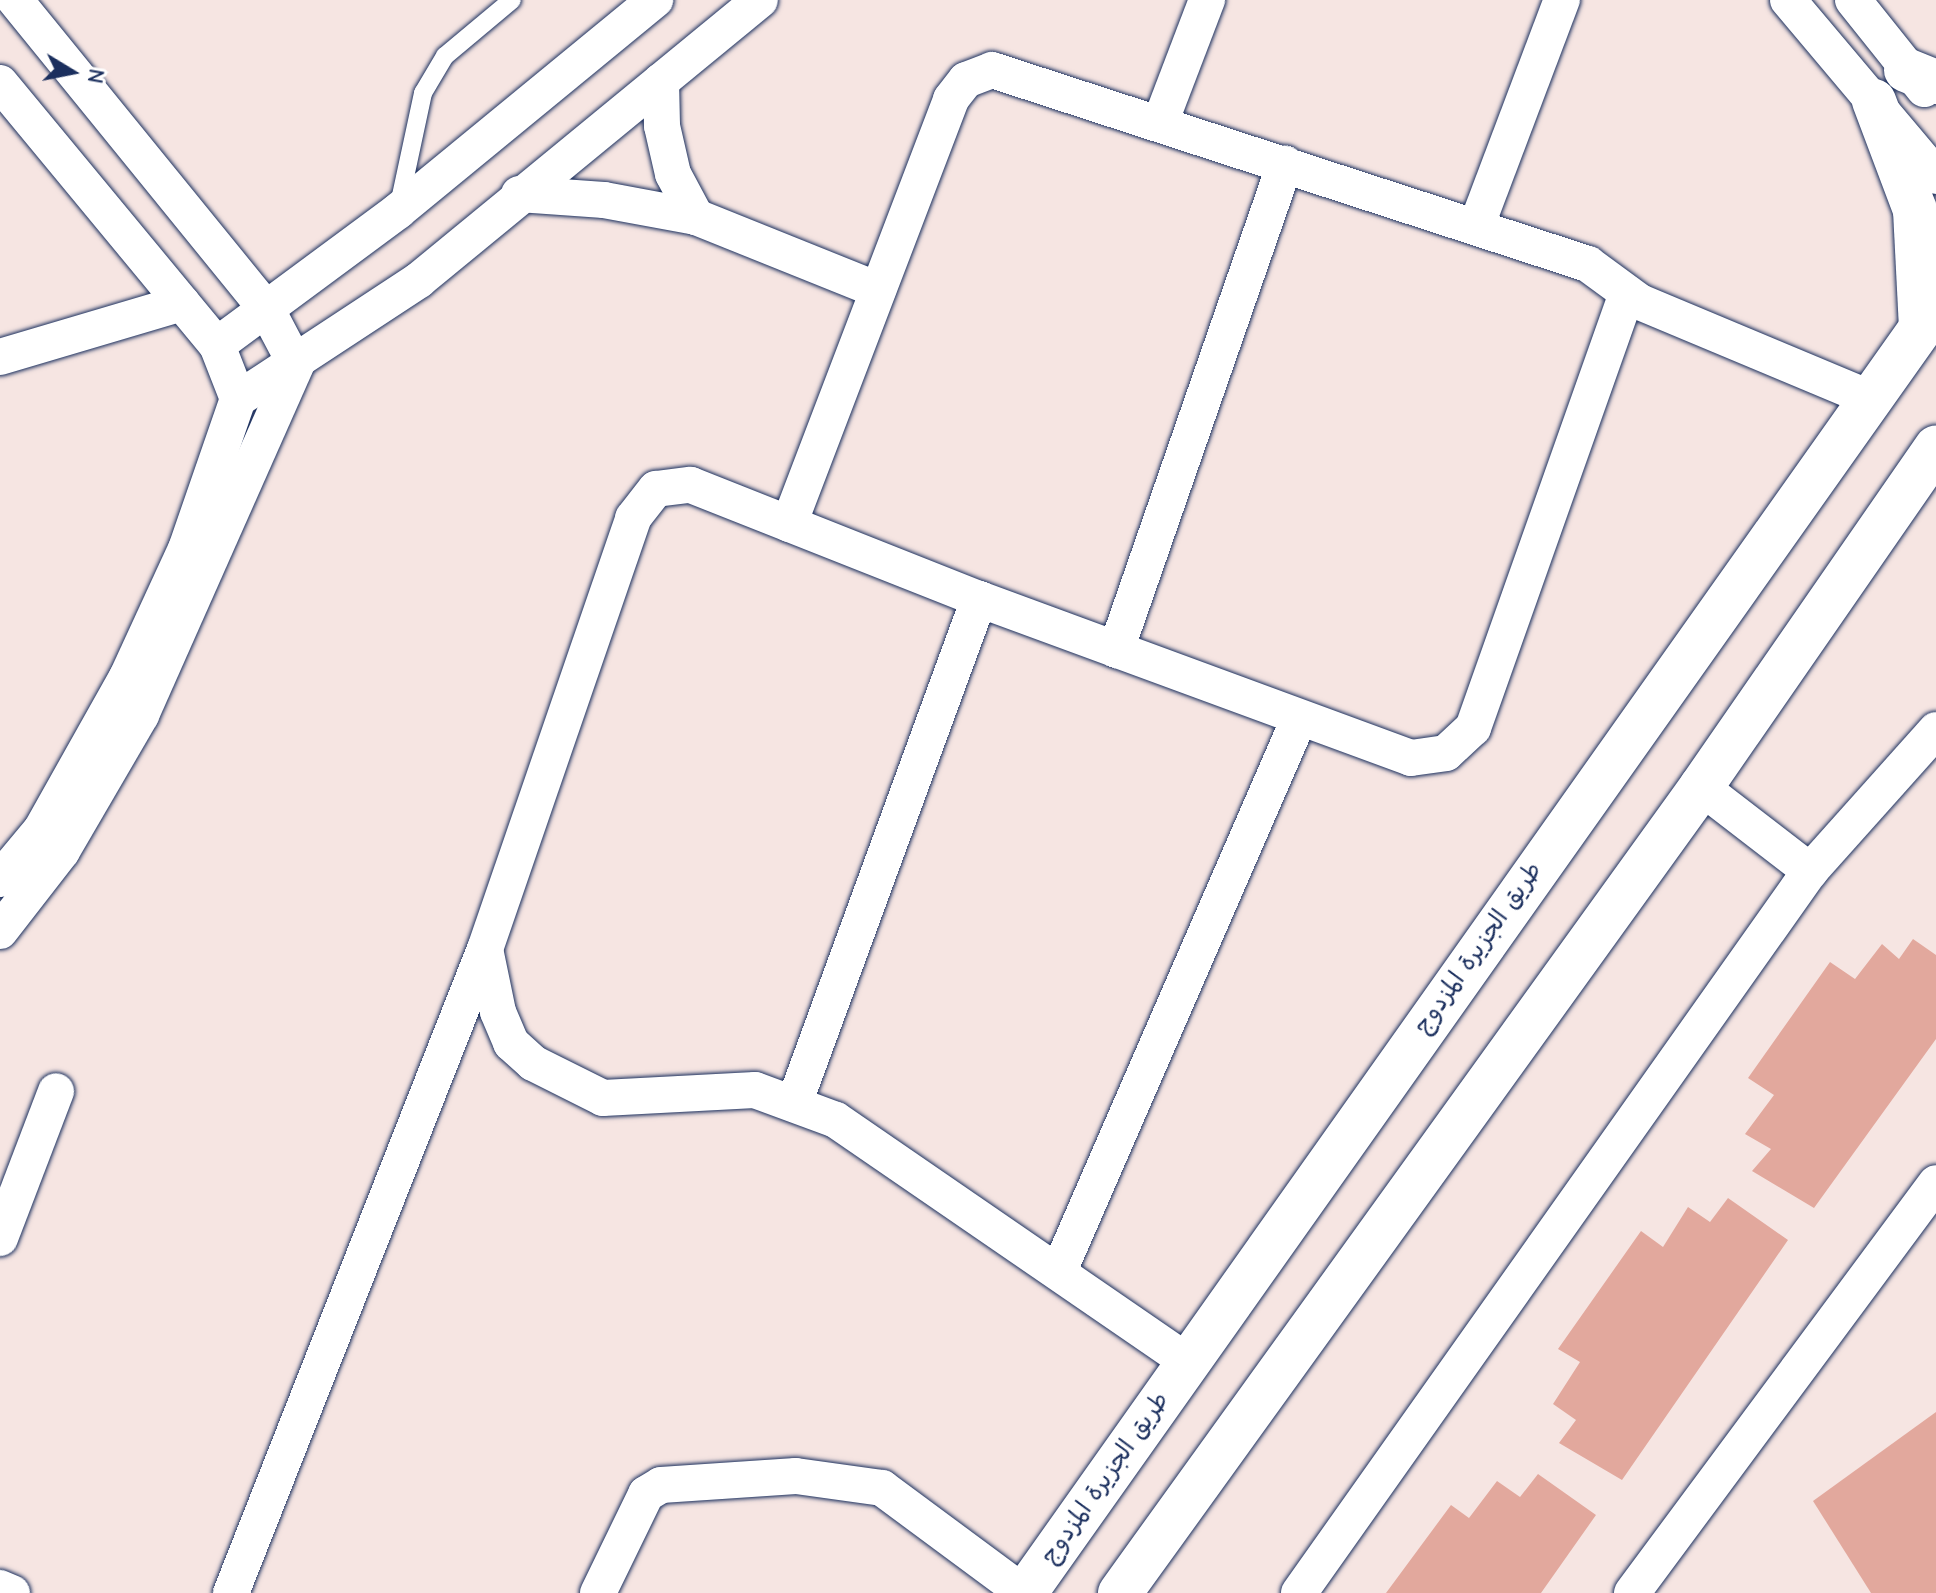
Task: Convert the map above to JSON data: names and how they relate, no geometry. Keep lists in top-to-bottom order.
{
  "streets": {
    "main road": ["طريق الجزيرة المزدوج"]
  },
  "north": "right"
}
